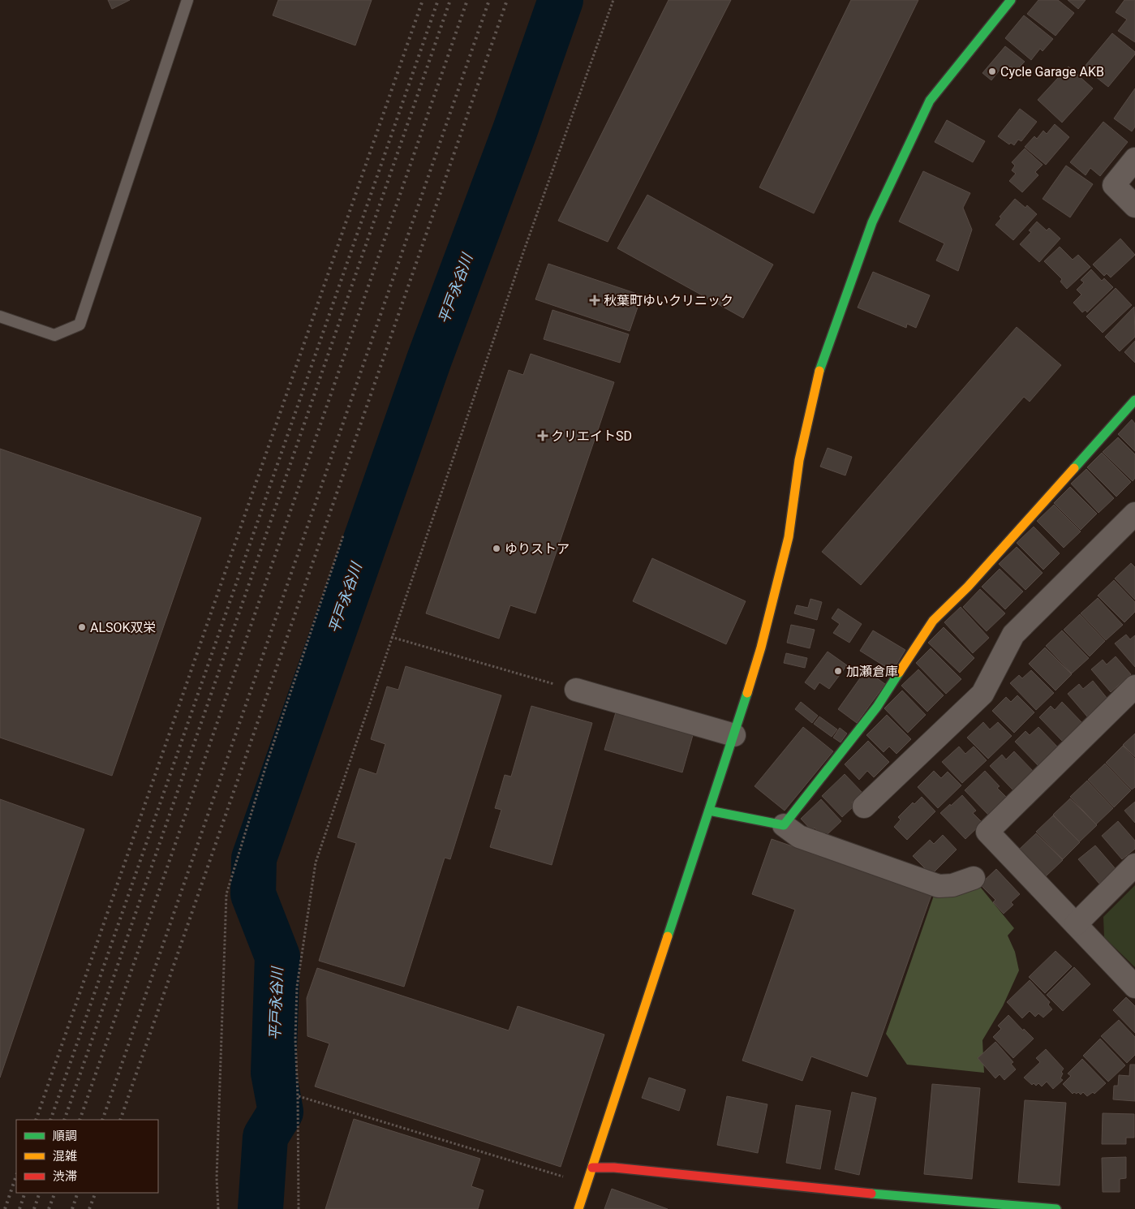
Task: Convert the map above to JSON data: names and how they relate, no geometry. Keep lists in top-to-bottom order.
{
  "water": ["平戸永谷川"],
  "places": {
    "other": [
      "Cycle Garage AKB",
      "ゆりストア",
      "ALSOK双栄",
      "加瀬倉庫"
    ],
    "health": ["秋葉町ゆいクリニック", "クリエイトSD"]
  },
  "legend": ["順調", "混雑", "渋滞"]
}
